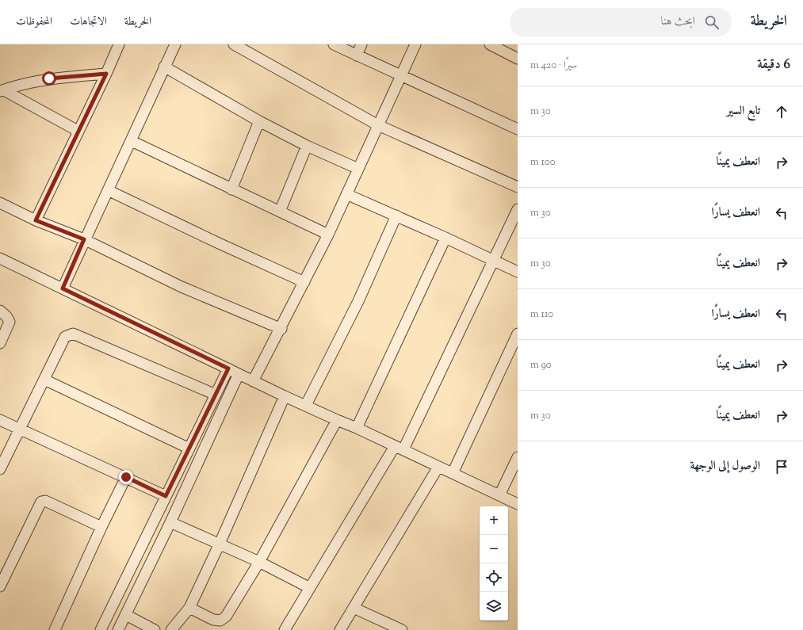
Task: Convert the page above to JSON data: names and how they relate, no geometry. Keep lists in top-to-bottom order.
{
  "page": {
    "header": "الخريطة",
    "search": "ابحث هنا",
    "nav": ["الخريطة", "الاتجاهات", "المحفوظات"],
    "heading": ["6 دقيقة", "سيرًا · 420 m"],
    "list": [
      ["تابع السير", "30 m"],
      ["انعطف يمينًا", "100 m"],
      ["انعطف يسارًا", "30 m"],
      ["انعطف يمينًا", "30 m"],
      ["انعطف يسارًا", "110 m"],
      ["انعطف يمينًا", "90 m"],
      ["انعطف يمينًا", "30 m"],
      "الوصول إلى الوجهة"
    ],
    "map_buttons": ["+", "−"]
  }
}
